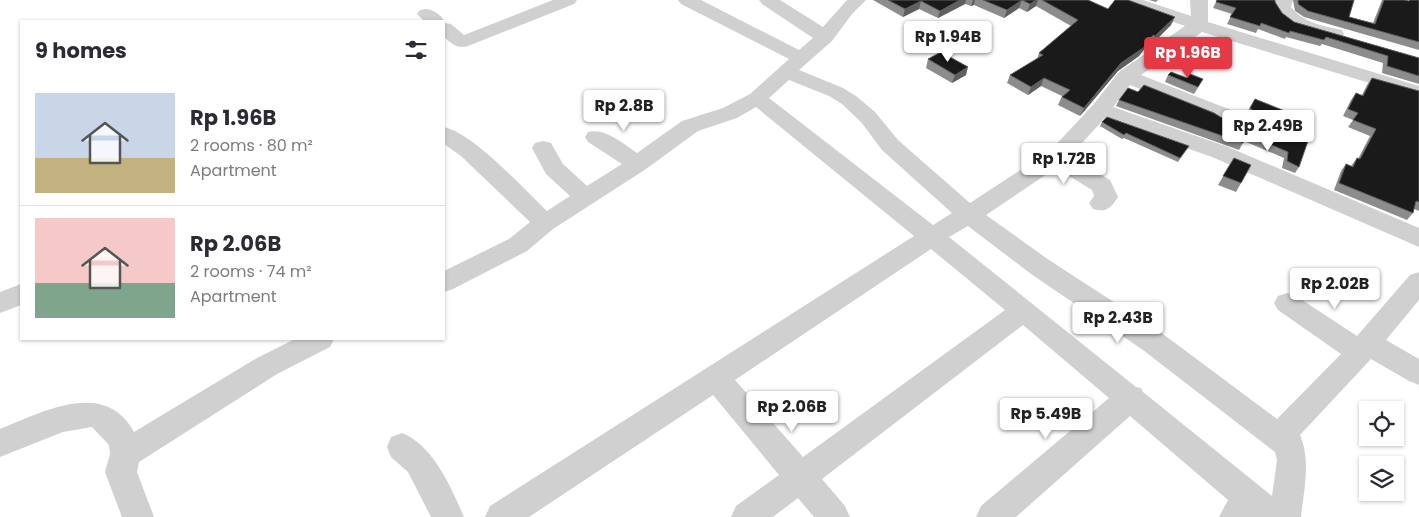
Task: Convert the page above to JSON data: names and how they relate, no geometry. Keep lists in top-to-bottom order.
{
  "page": {
    "heading": "9 homes",
    "price": [
      "Rp 1.94B",
      "Rp 1.96B",
      "Rp 2.8B",
      "Rp 2.49B",
      "Rp 1.72B",
      "Rp 2.02B",
      "Rp 2.43B",
      "Rp 2.06B",
      "Rp 5.49B"
    ],
    "list": [
      {
        "name": "Rp 1.96B",
        "note": "2 rooms · 80 m² · Apartment"
      },
      {
        "name": "Rp 2.06B",
        "note": "2 rooms · 74 m² · Apartment"
      }
    ]
  }
}
